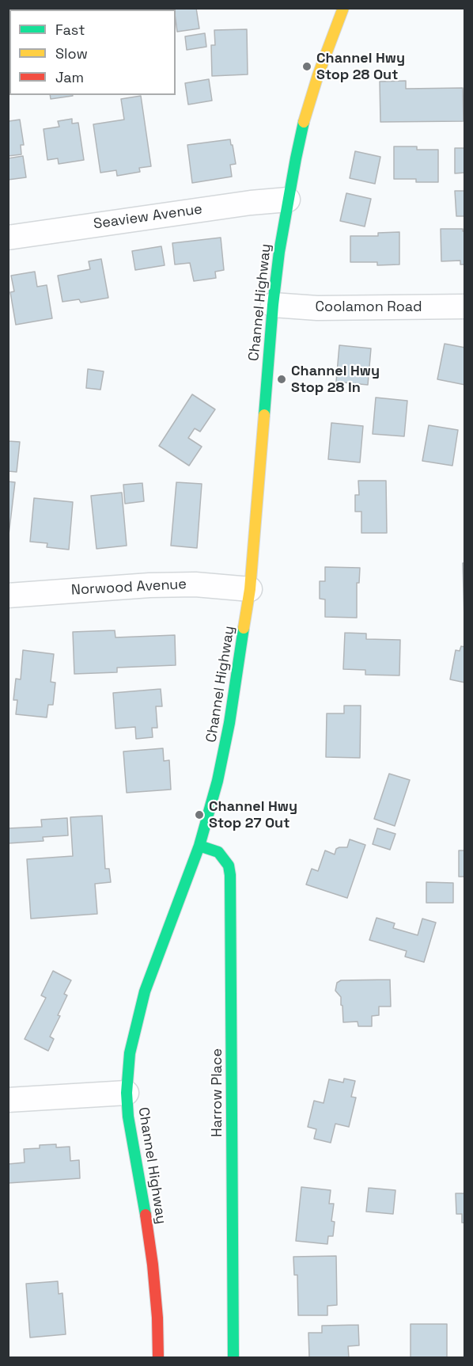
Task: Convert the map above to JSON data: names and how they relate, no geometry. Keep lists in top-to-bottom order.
{
  "streets": {
    "main road": ["Channel Highway", "Harrow Place"],
    "street": ["Seaview Avenue", "Coolamon Road", "Norwood Avenue"]
  },
  "crossings": [
    ["Seaview Avenue", "Channel Highway"],
    ["Channel Highway", "Coolamon Road"],
    ["Channel Highway", "Norwood Avenue"],
    ["Channel Highway", "Harrow Place"]
  ],
  "places": ["Channel Hwy Stop 28 Out", "Channel Hwy Stop 28 In", "Channel Hwy Stop 27 Out"],
  "legend": ["Fast", "Slow", "Jam"]
}
